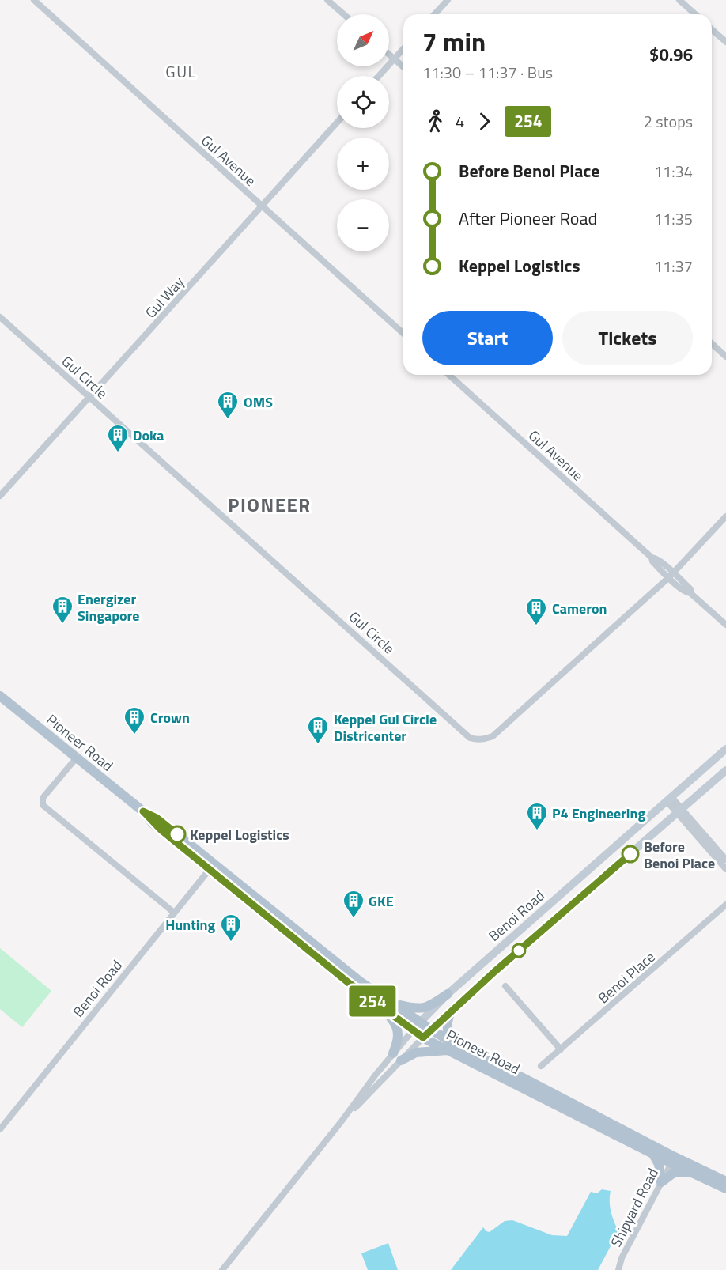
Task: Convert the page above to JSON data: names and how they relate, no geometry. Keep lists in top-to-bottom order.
{
  "streets": {
    "main road": ["Pioneer Road", "Benoi Road"],
    "street": [
      "Gul Avenue",
      "Gul Way",
      "Gul Circle",
      "Benoi Place",
      "Shipyard Road"
    ]
  },
  "crossings": [
    ["Gul Avenue", "Gul Way"],
    ["Gul Avenue", "Gul Circle"],
    ["Gul Way", "Gul Circle"],
    ["Pioneer Road", "Benoi Road"],
    ["Pioneer Road", "Shipyard Road"]
  ],
  "districts": ["GUL", "PIONEER"],
  "places": {
    "building": [
      "OMS",
      "Doka",
      "Energizer Singapore",
      "Cameron",
      "Crown",
      "Keppel Gul Circle Districenter",
      "P4 Engineering",
      "GKE",
      "Hunting"
    ],
    "other": ["Keppel Logistics", "Before Benoi Place"]
  },
  "lines": ["bus line 254"],
  "north": "top right",
  "page": {
    "on_map": "254",
    "map_buttons": ["+", "−"],
    "heading": ["7 min", "11:30 – 11:37 · Bus", "$0.96"],
    "legs": ["4", "254", "2 stops"],
    "list": [
      {
        "name": "Before Benoi Place",
        "value": "11:34"
      },
      {
        "name": "After Pioneer Road",
        "value": "11:35"
      },
      {
        "name": "Keppel Logistics",
        "value": "11:37"
      }
    ],
    "buttons": ["Start", "Tickets"]
  }
}
